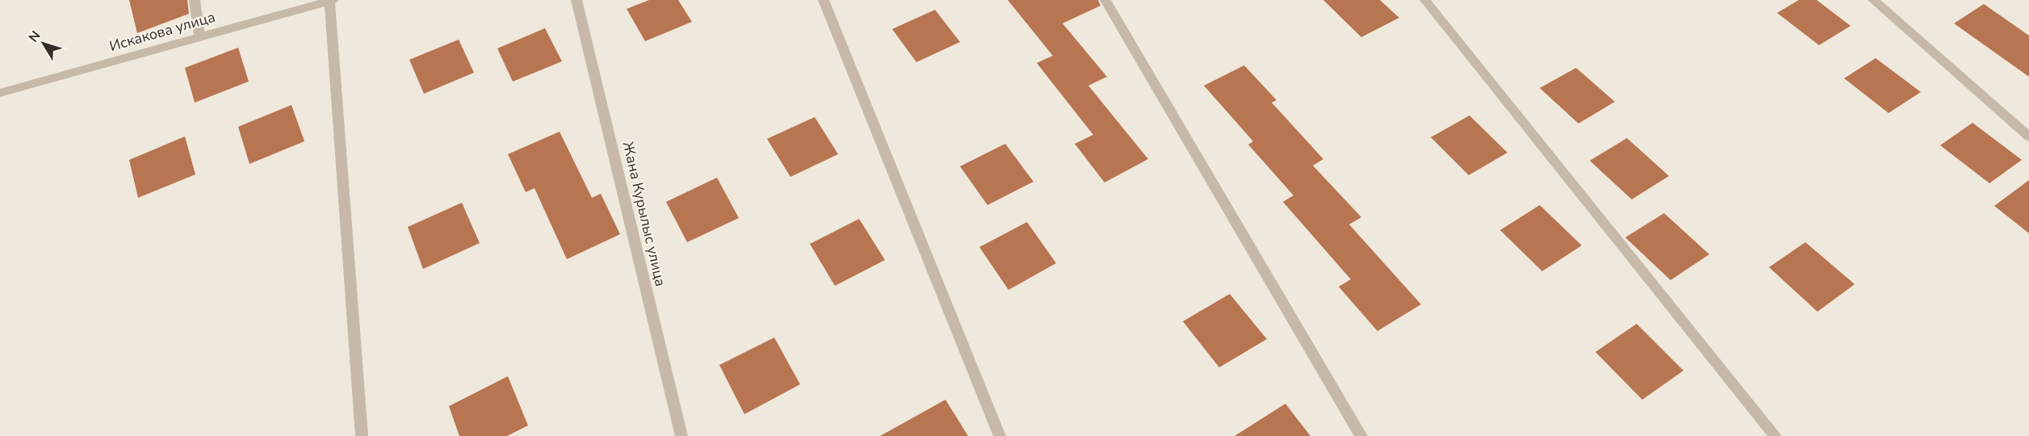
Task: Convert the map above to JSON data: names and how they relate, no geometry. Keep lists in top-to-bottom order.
{
  "streets": {
    "street": ["Искакова улица", "Жана Курылыс улица"]
  },
  "north": "top left"
}
